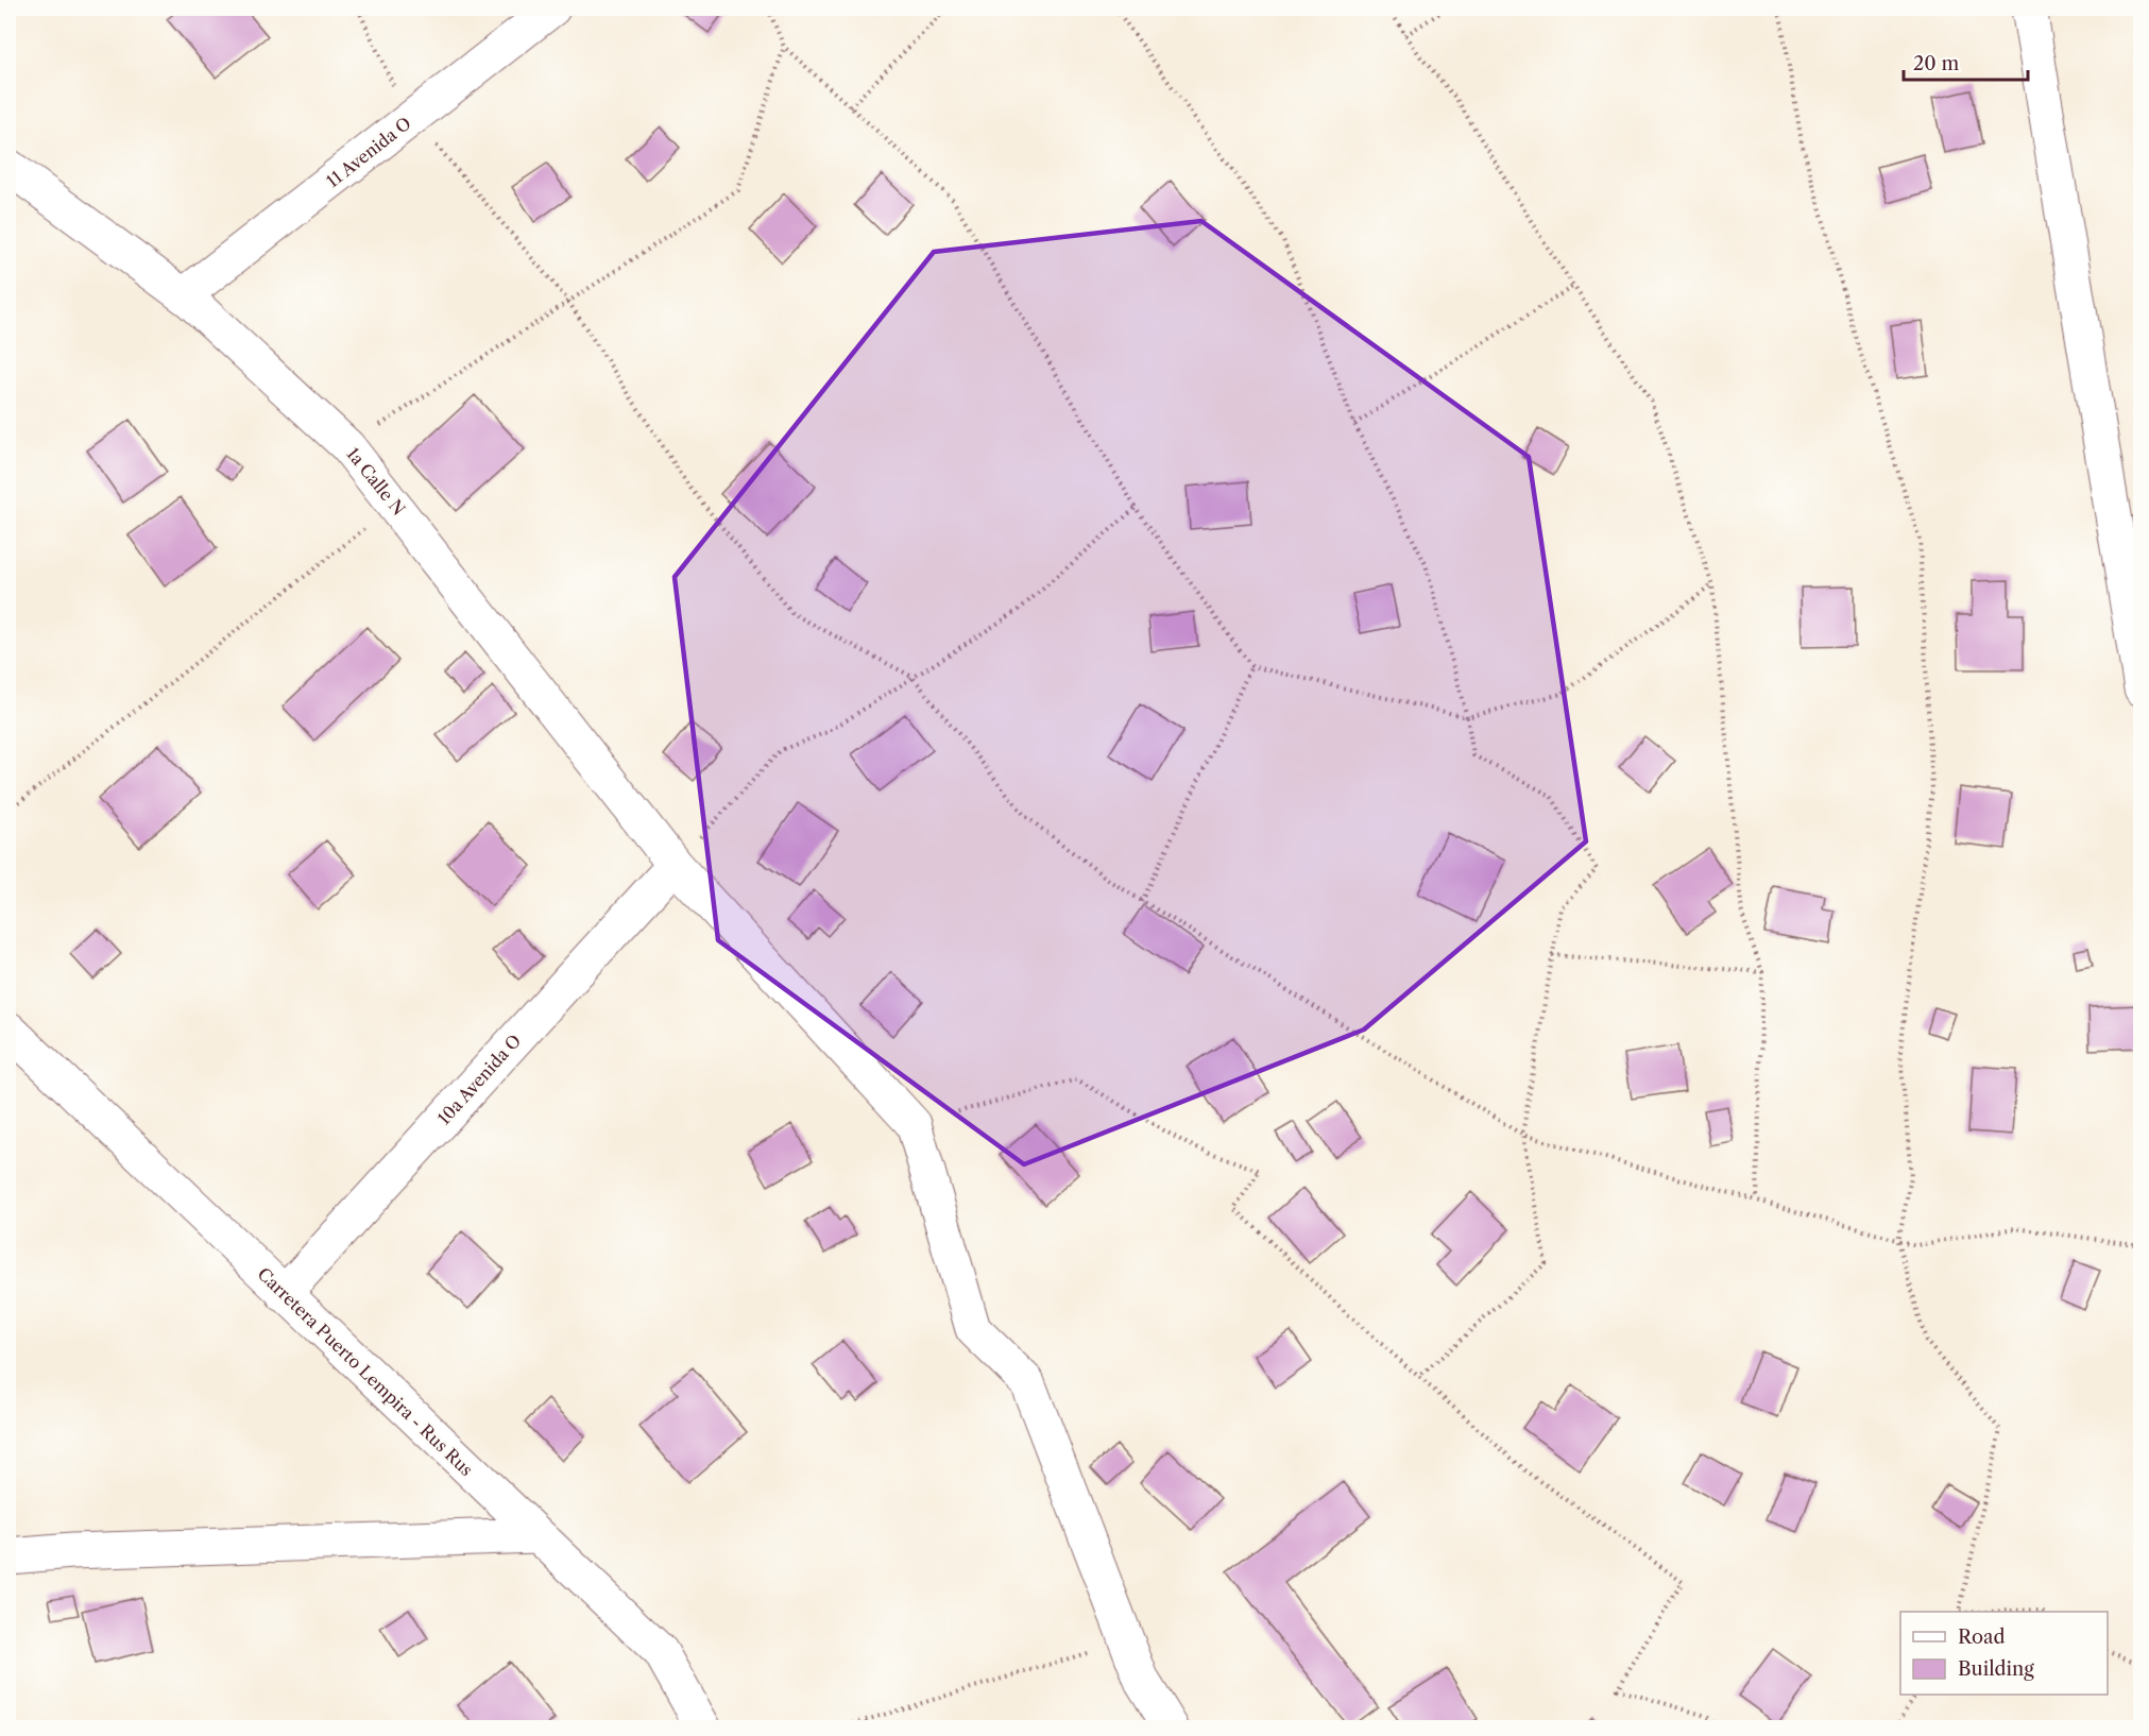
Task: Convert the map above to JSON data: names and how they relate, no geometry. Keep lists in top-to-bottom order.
{
  "streets": {
    "street": [
      "11 Avenida O",
      "1a Calle N",
      "10a Avenida O",
      "Carretera Puerto Lempira - Rus Rus"
    ]
  },
  "crossings": [
    ["11 Avenida O", "1a Calle N"],
    ["1a Calle N", "10a Avenida O"],
    ["10a Avenida O", "Carretera Puerto Lempira - Rus Rus"]
  ],
  "legend": ["Road", "Building"],
  "scale_bar": "20 m"
}
